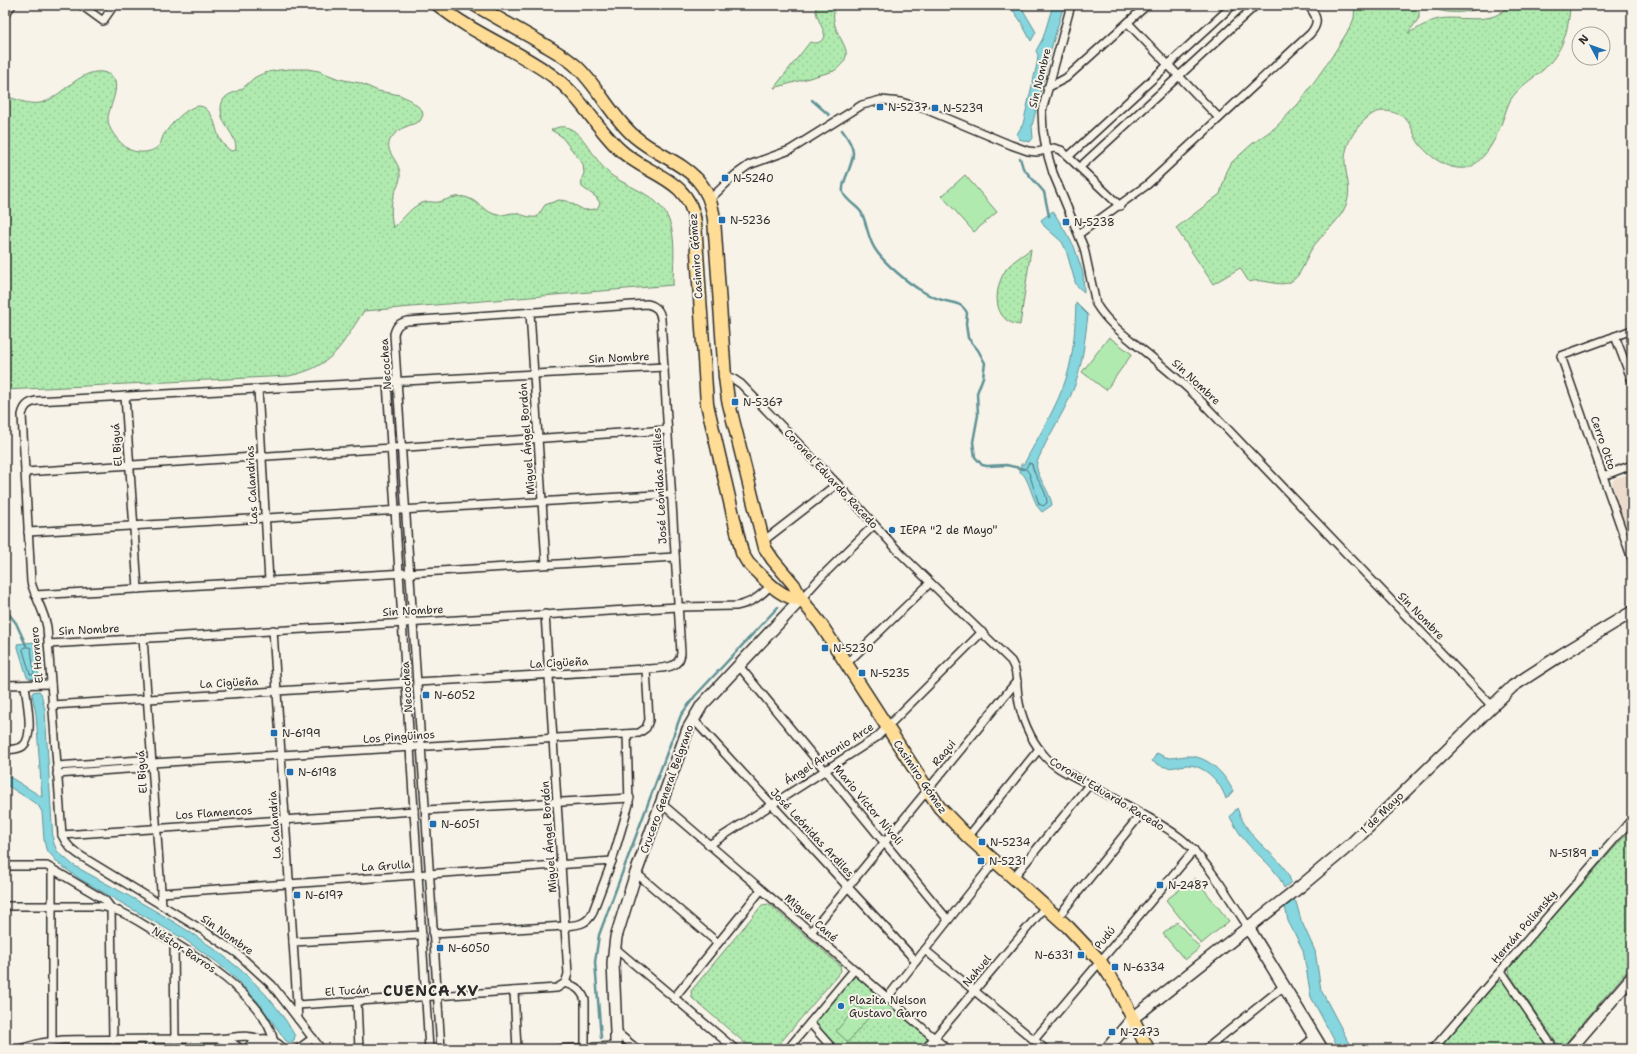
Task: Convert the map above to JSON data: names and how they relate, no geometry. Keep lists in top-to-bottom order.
{
  "streets": {
    "main road": ["Casimiro Gómez"],
    "street": [
      "Sin Nombre",
      "Necochea",
      "Miguel Ángel Bordón",
      "Cerro Otto",
      "El Biguá",
      "Coronel Eduardo Racedo",
      "Las Calandrias",
      "José Leónidas Ardiles",
      "El Hornero",
      "La Cigüeña",
      "Los Pingüinos",
      "Raqui",
      "Ángel Antonio Arce",
      "Crucero General Belgrano",
      "Mario Víctor Nívoli",
      "Los Flamencos",
      "1 de Mayo",
      "La Calandria",
      "La Grulla",
      "Miguel Cané",
      "Hernán Poliansky",
      "Pudú",
      "Néstor Barros",
      "Nahuel",
      "El Tucán"
    ]
  },
  "crossings": [
    ["Sin Nombre", "Casimiro Gómez"],
    ["Sin Nombre", "Necochea"],
    ["Sin Nombre", "Miguel Ángel Bordón"],
    ["Sin Nombre", "El Biguá"],
    ["Sin Nombre", "Las Calandrias"],
    ["Sin Nombre", "José Leónidas Ardiles"],
    ["Sin Nombre", "El Hornero"],
    ["Sin Nombre", "Los Flamencos"],
    ["Sin Nombre", "1 de Mayo"],
    ["Sin Nombre", "La Calandria"],
    ["Casimiro Gómez", "Coronel Eduardo Racedo"],
    ["Casimiro Gómez", "Raqui"],
    ["Casimiro Gómez", "Ángel Antonio Arce"],
    ["Casimiro Gómez", "Crucero General Belgrano"],
    ["Casimiro Gómez", "1 de Mayo"],
    ["Casimiro Gómez", "Pudú"],
    ["Casimiro Gómez", "Nahuel"],
    ["Necochea", "Miguel Ángel Bordón"],
    ["Necochea", "José Leónidas Ardiles"],
    ["Necochea", "La Cigüeña"],
    ["Necochea", "Los Pingüinos"],
    ["Necochea", "Los Flamencos"],
    ["Necochea", "La Grulla"],
    ["Necochea", "El Tucán"],
    ["Miguel Ángel Bordón", "José Leónidas Ardiles"],
    ["Miguel Ángel Bordón", "La Cigüeña"],
    ["Miguel Ángel Bordón", "Los Pingüinos"],
    ["Miguel Ángel Bordón", "La Grulla"],
    ["Miguel Ángel Bordón", "El Tucán"],
    ["El Biguá", "La Cigüeña"],
    ["El Biguá", "Los Pingüinos"],
    ["El Biguá", "Los Flamencos"],
    ["El Biguá", "La Grulla"],
    ["Coronel Eduardo Racedo", "Raqui"],
    ["Coronel Eduardo Racedo", "Ángel Antonio Arce"],
    ["Coronel Eduardo Racedo", "Crucero General Belgrano"],
    ["Coronel Eduardo Racedo", "1 de Mayo"],
    ["Coronel Eduardo Racedo", "Pudú"],
    ["José Leónidas Ardiles", "La Cigüeña"],
    ["José Leónidas Ardiles", "Raqui"],
    ["José Leónidas Ardiles", "Ángel Antonio Arce"],
    ["José Leónidas Ardiles", "Crucero General Belgrano"],
    ["El Hornero", "La Cigüeña"],
    ["El Hornero", "Los Pingüinos"],
    ["El Hornero", "Los Flamencos"],
    ["La Cigüeña", "Los Pingüinos"],
    ["La Cigüeña", "La Calandria"],
    ["Los Pingüinos", "La Calandria"],
    ["Raqui", "Mario Víctor Nívoli"],
    ["Raqui", "Miguel Cané"],
    ["Ángel Antonio Arce", "Mario Víctor Nívoli"],
    ["Ángel Antonio Arce", "Miguel Cané"],
    ["Crucero General Belgrano", "Mario Víctor Nívoli"],
    ["Crucero General Belgrano", "Miguel Cané"],
    ["Los Flamencos", "La Calandria"],
    ["La Calandria", "La Grulla"],
    ["La Calandria", "El Tucán"],
    ["Miguel Cané", "Nahuel"]
  ],
  "districts": ["CUENCA XV"],
  "places": {
    "transit": [
      "N-5237",
      "N-5239",
      "N-5240",
      "N-5236",
      "N-5238",
      "N-5367",
      "N-5230",
      "N-5235",
      "N-6052",
      "N-6199",
      "N-6198",
      "N-6051",
      "N-5234",
      "N-5189",
      "N-5231",
      "N-2487",
      "N-6197",
      "N-6050",
      "N-6331",
      "N-6334",
      "N-2473"
    ],
    "other": ["IEPA \"2 de Mayo\"", "Plazita Nelson Gustavo Garro"]
  },
  "north": "top left"
}
